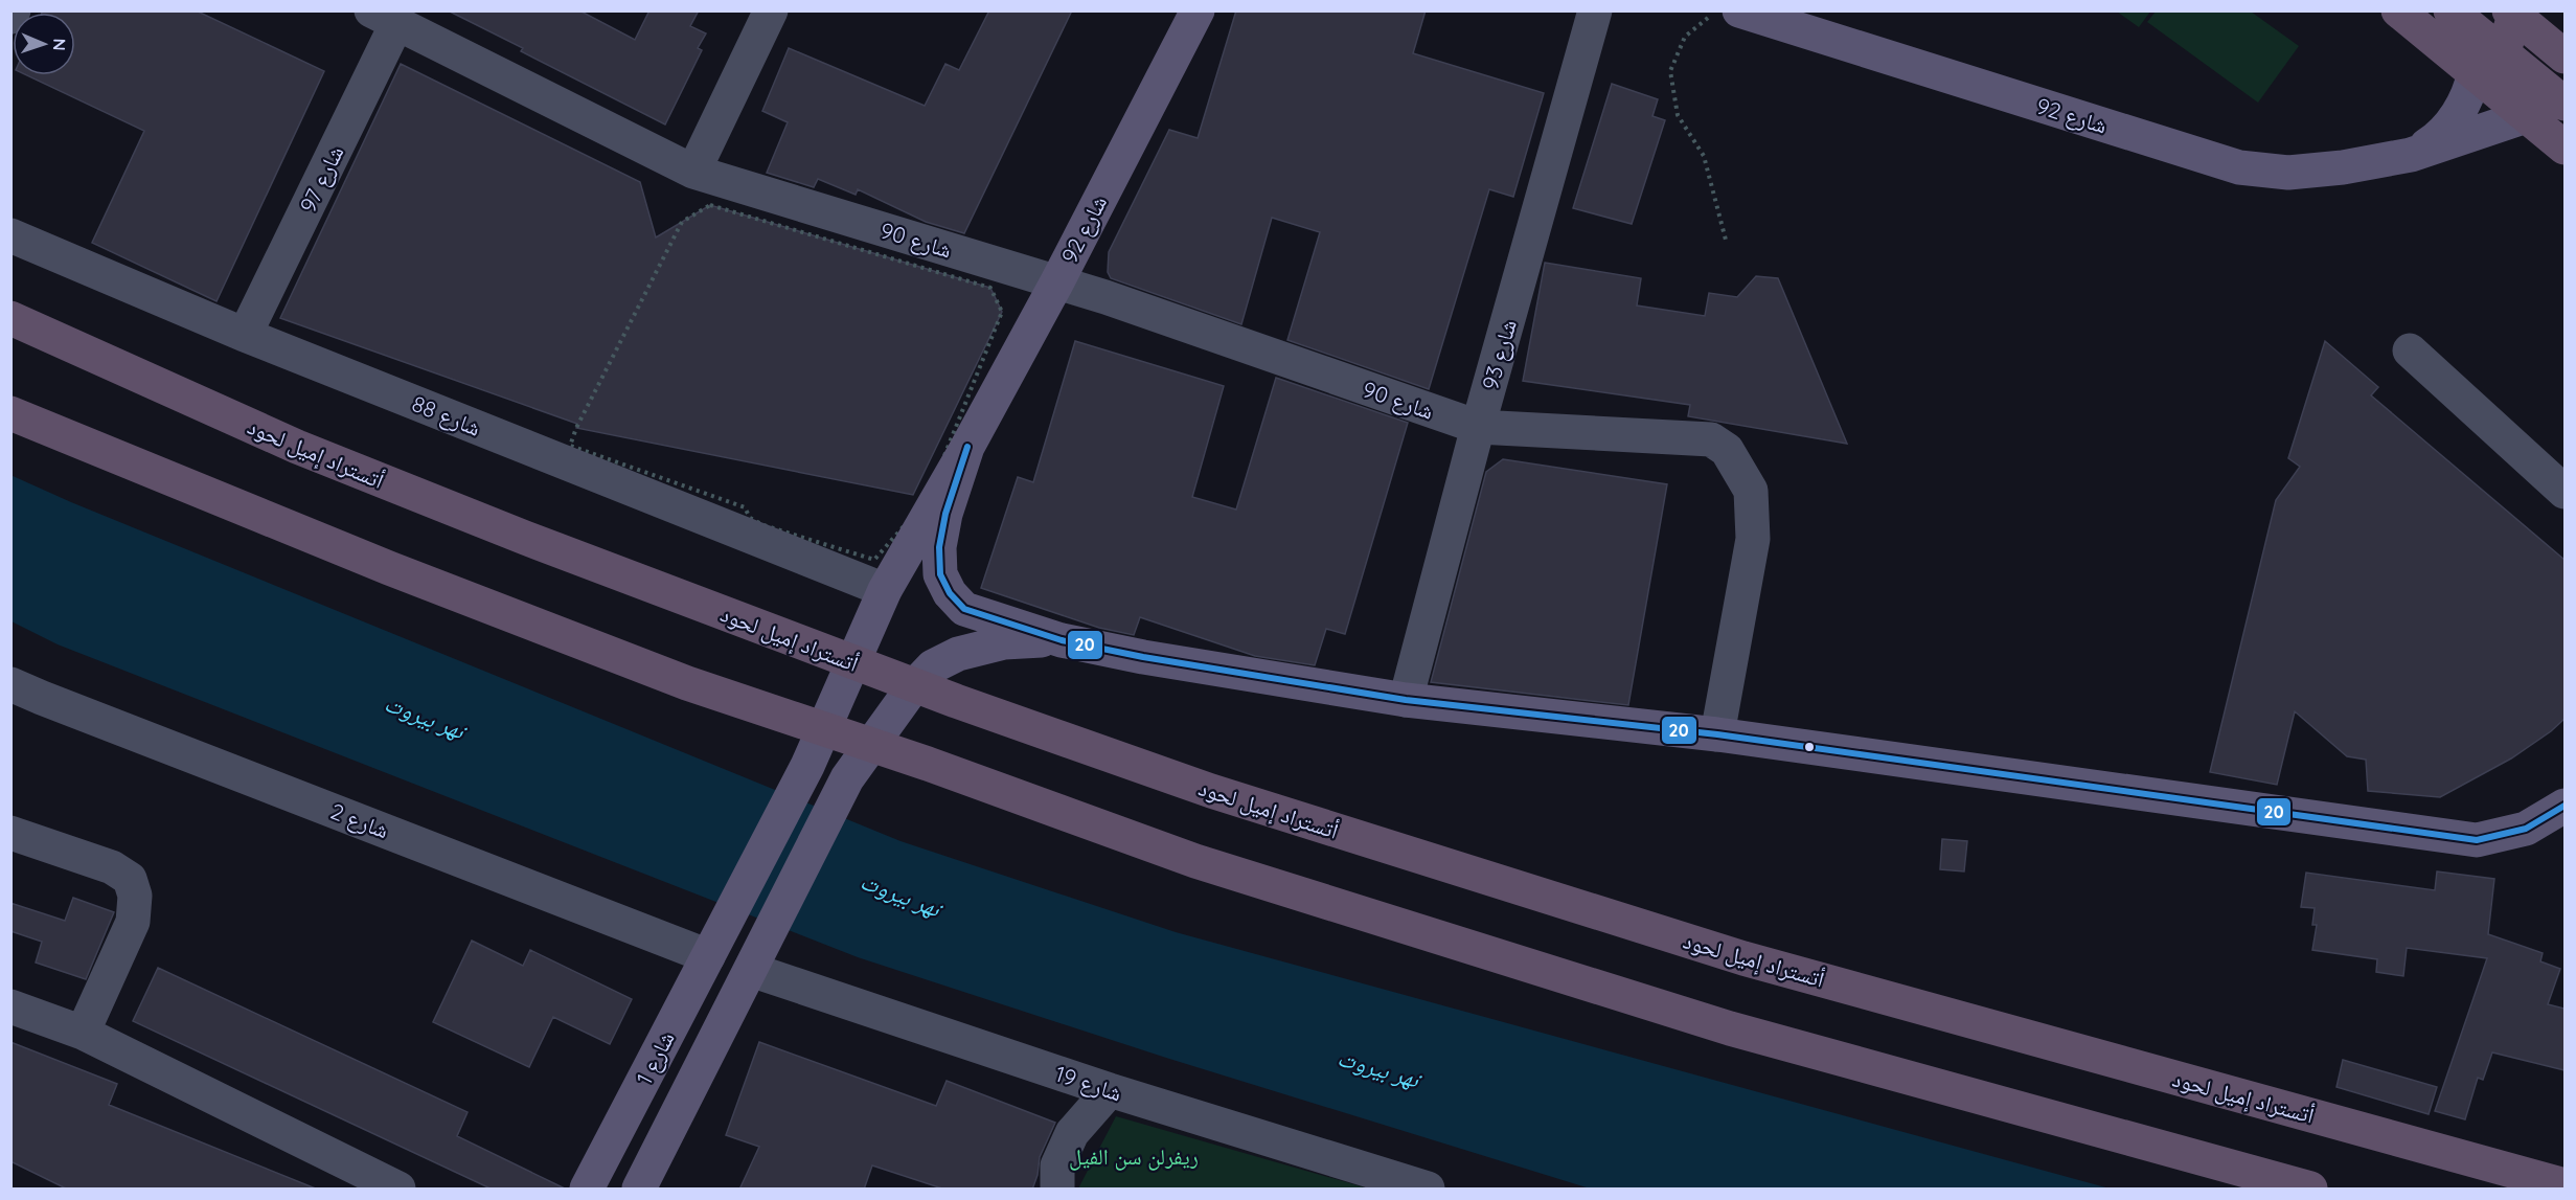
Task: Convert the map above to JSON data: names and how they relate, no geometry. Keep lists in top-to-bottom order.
{
  "streets": {
    "highway": ["أتستراد إميل لحود"],
    "main road": ["شارع 92", "شارع 1"],
    "street": [
      "شارع 97",
      "شارع 90",
      "شارع 93",
      "شارع 88",
      "شارع 2",
      "شارع 19"
    ]
  },
  "crossings": [
    ["شارع 92", "شارع 90"],
    ["شارع 92", "شارع 1"],
    ["شارع 97", "شارع 90"],
    ["شارع 97", "شارع 88"],
    ["شارع 90", "شارع 93"],
    ["شارع 88", "شارع 1"],
    ["شارع 2", "شارع 1"],
    ["شارع 1", "شارع 19"]
  ],
  "water": ["نهر بيروت"],
  "parks": ["ريفرلن سن الفيل"],
  "lines": ["transit line 20"],
  "north": "right"
}
